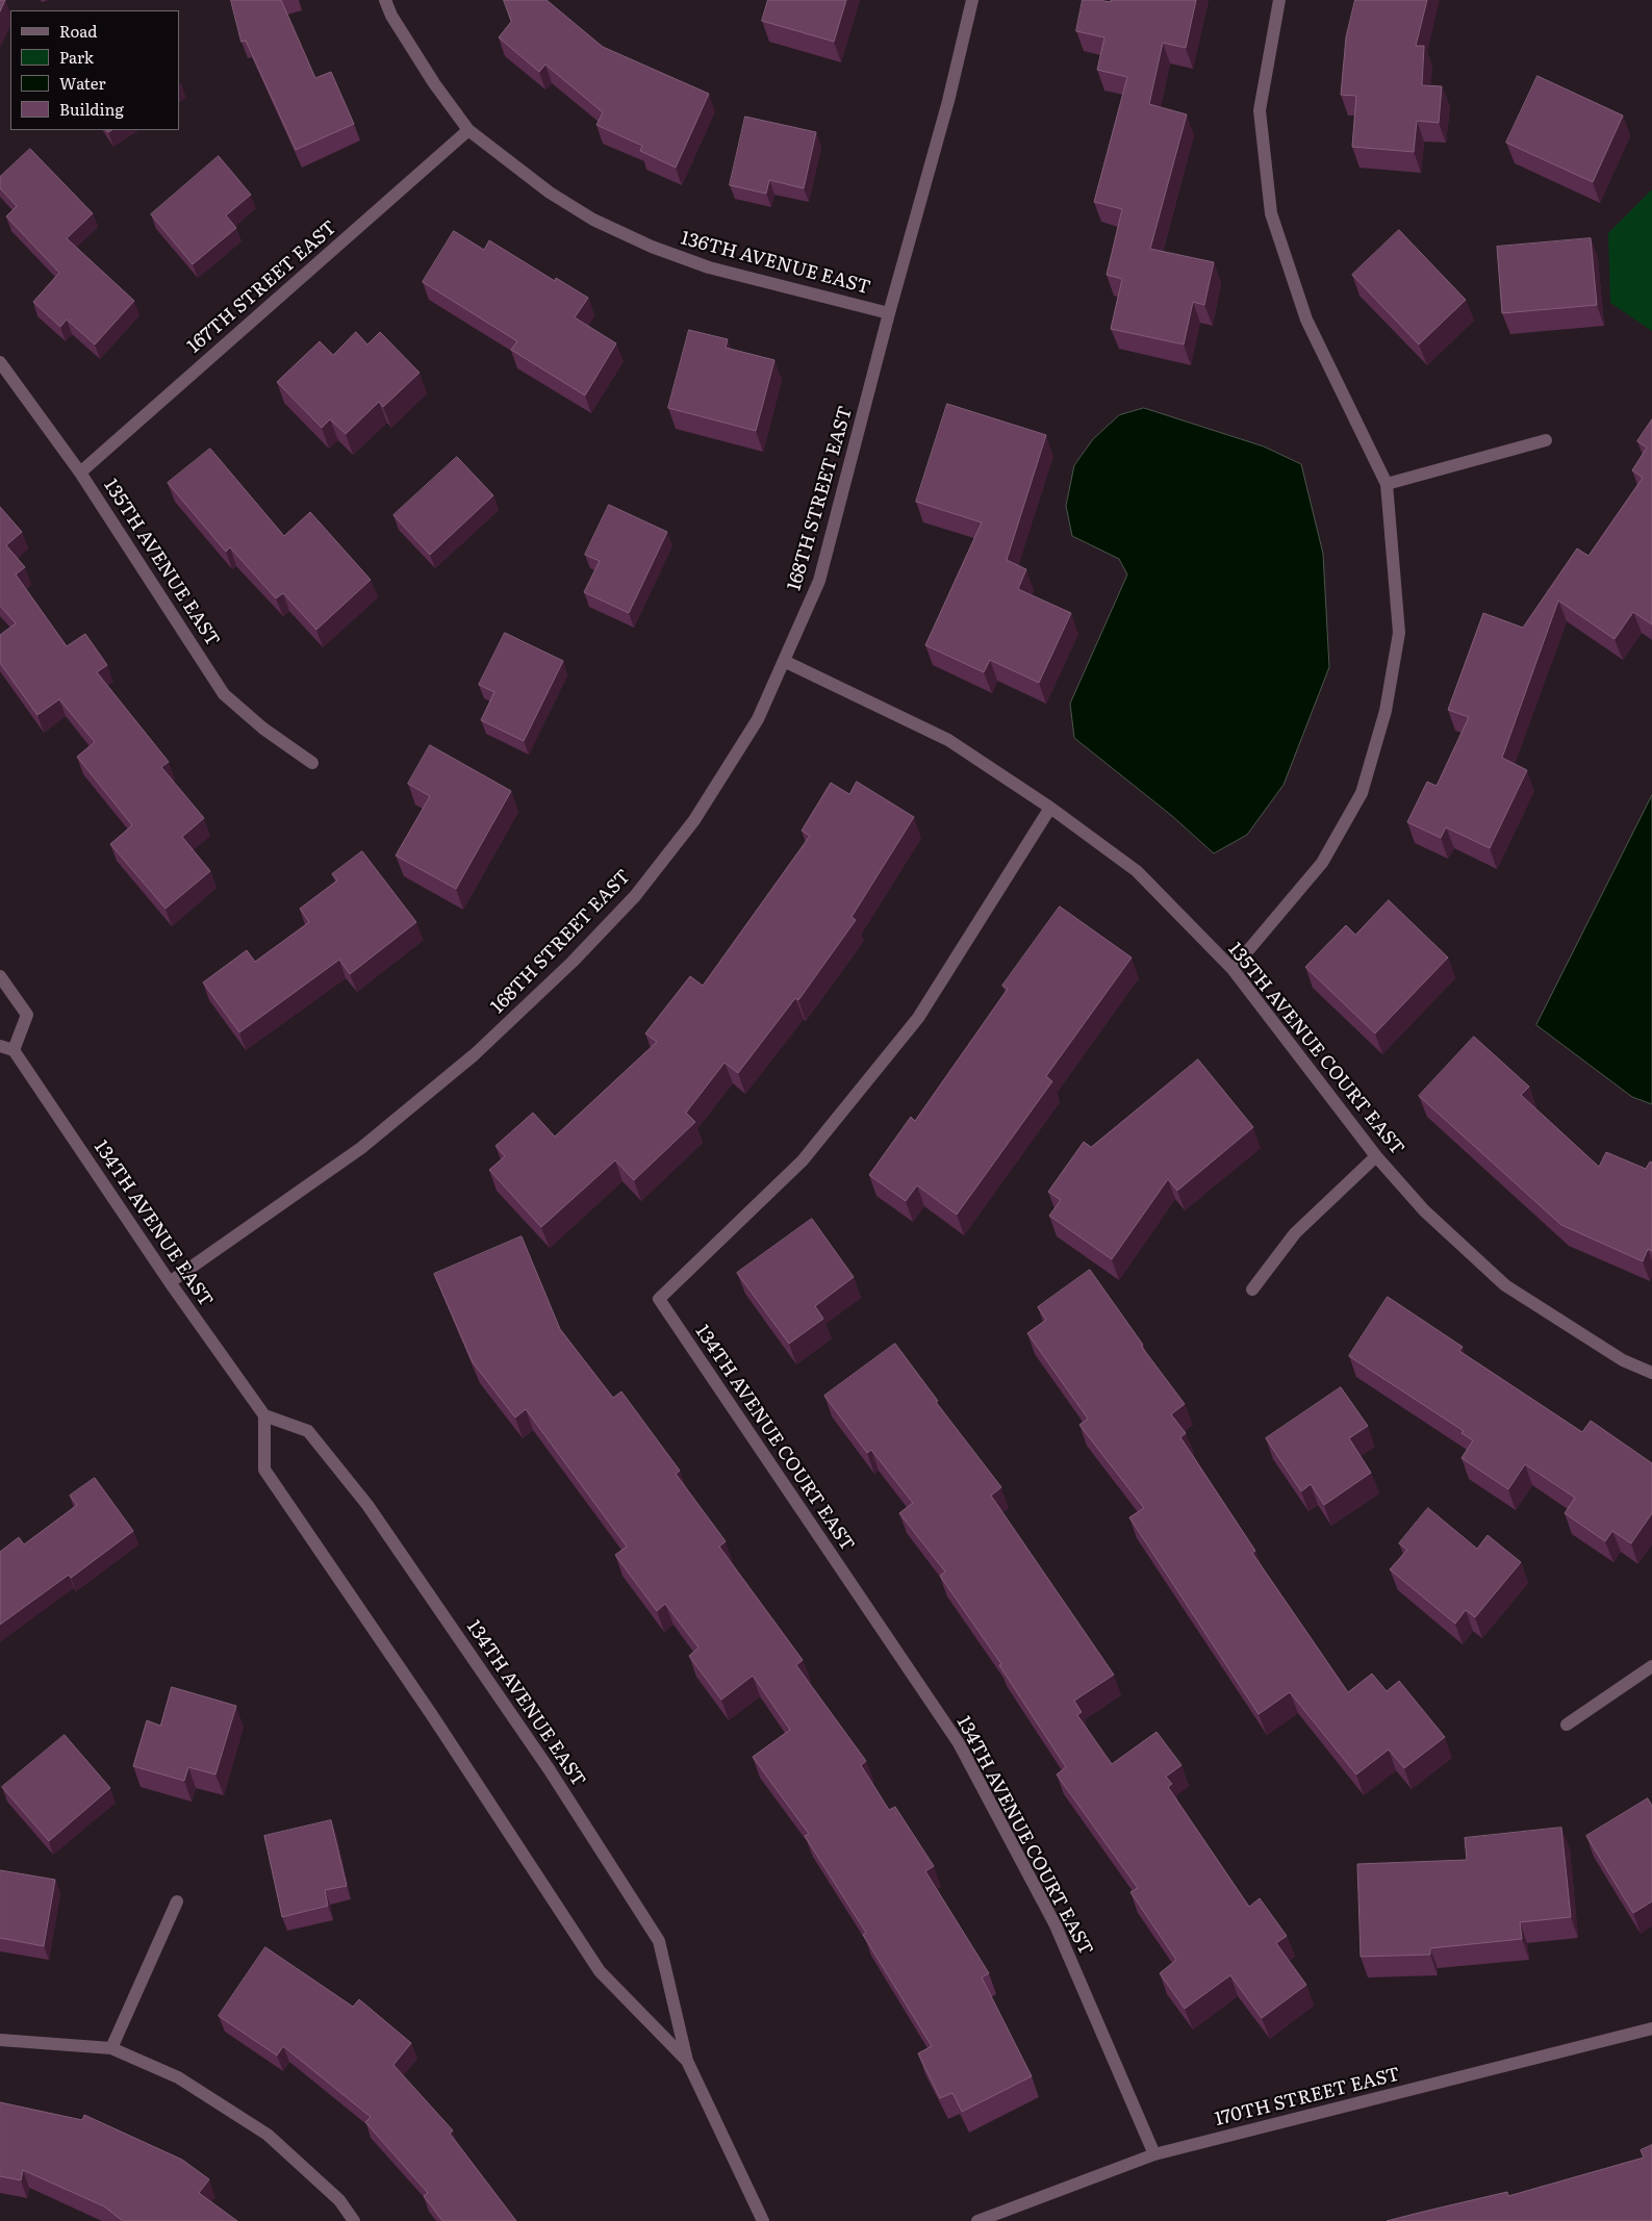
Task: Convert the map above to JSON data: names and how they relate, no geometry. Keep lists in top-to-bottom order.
{
  "streets": {
    "street": [
      "136TH AVENUE EAST",
      "167TH STREET EAST",
      "168TH STREET EAST",
      "135TH AVENUE EAST",
      "135TH AVENUE COURT EAST",
      "134TH AVENUE EAST",
      "134TH AVENUE COURT EAST",
      "170TH STREET EAST"
    ]
  },
  "crossings": [
    ["136TH AVENUE EAST", "167TH STREET EAST"],
    ["136TH AVENUE EAST", "168TH STREET EAST"],
    ["167TH STREET EAST", "135TH AVENUE EAST"],
    ["168TH STREET EAST", "135TH AVENUE COURT EAST"],
    ["168TH STREET EAST", "134TH AVENUE EAST"],
    ["135TH AVENUE COURT EAST", "134TH AVENUE COURT EAST"],
    ["134TH AVENUE COURT EAST", "170TH STREET EAST"]
  ],
  "legend": [
    "Road",
    "Park",
    "Water",
    "Building"
  ]
}
